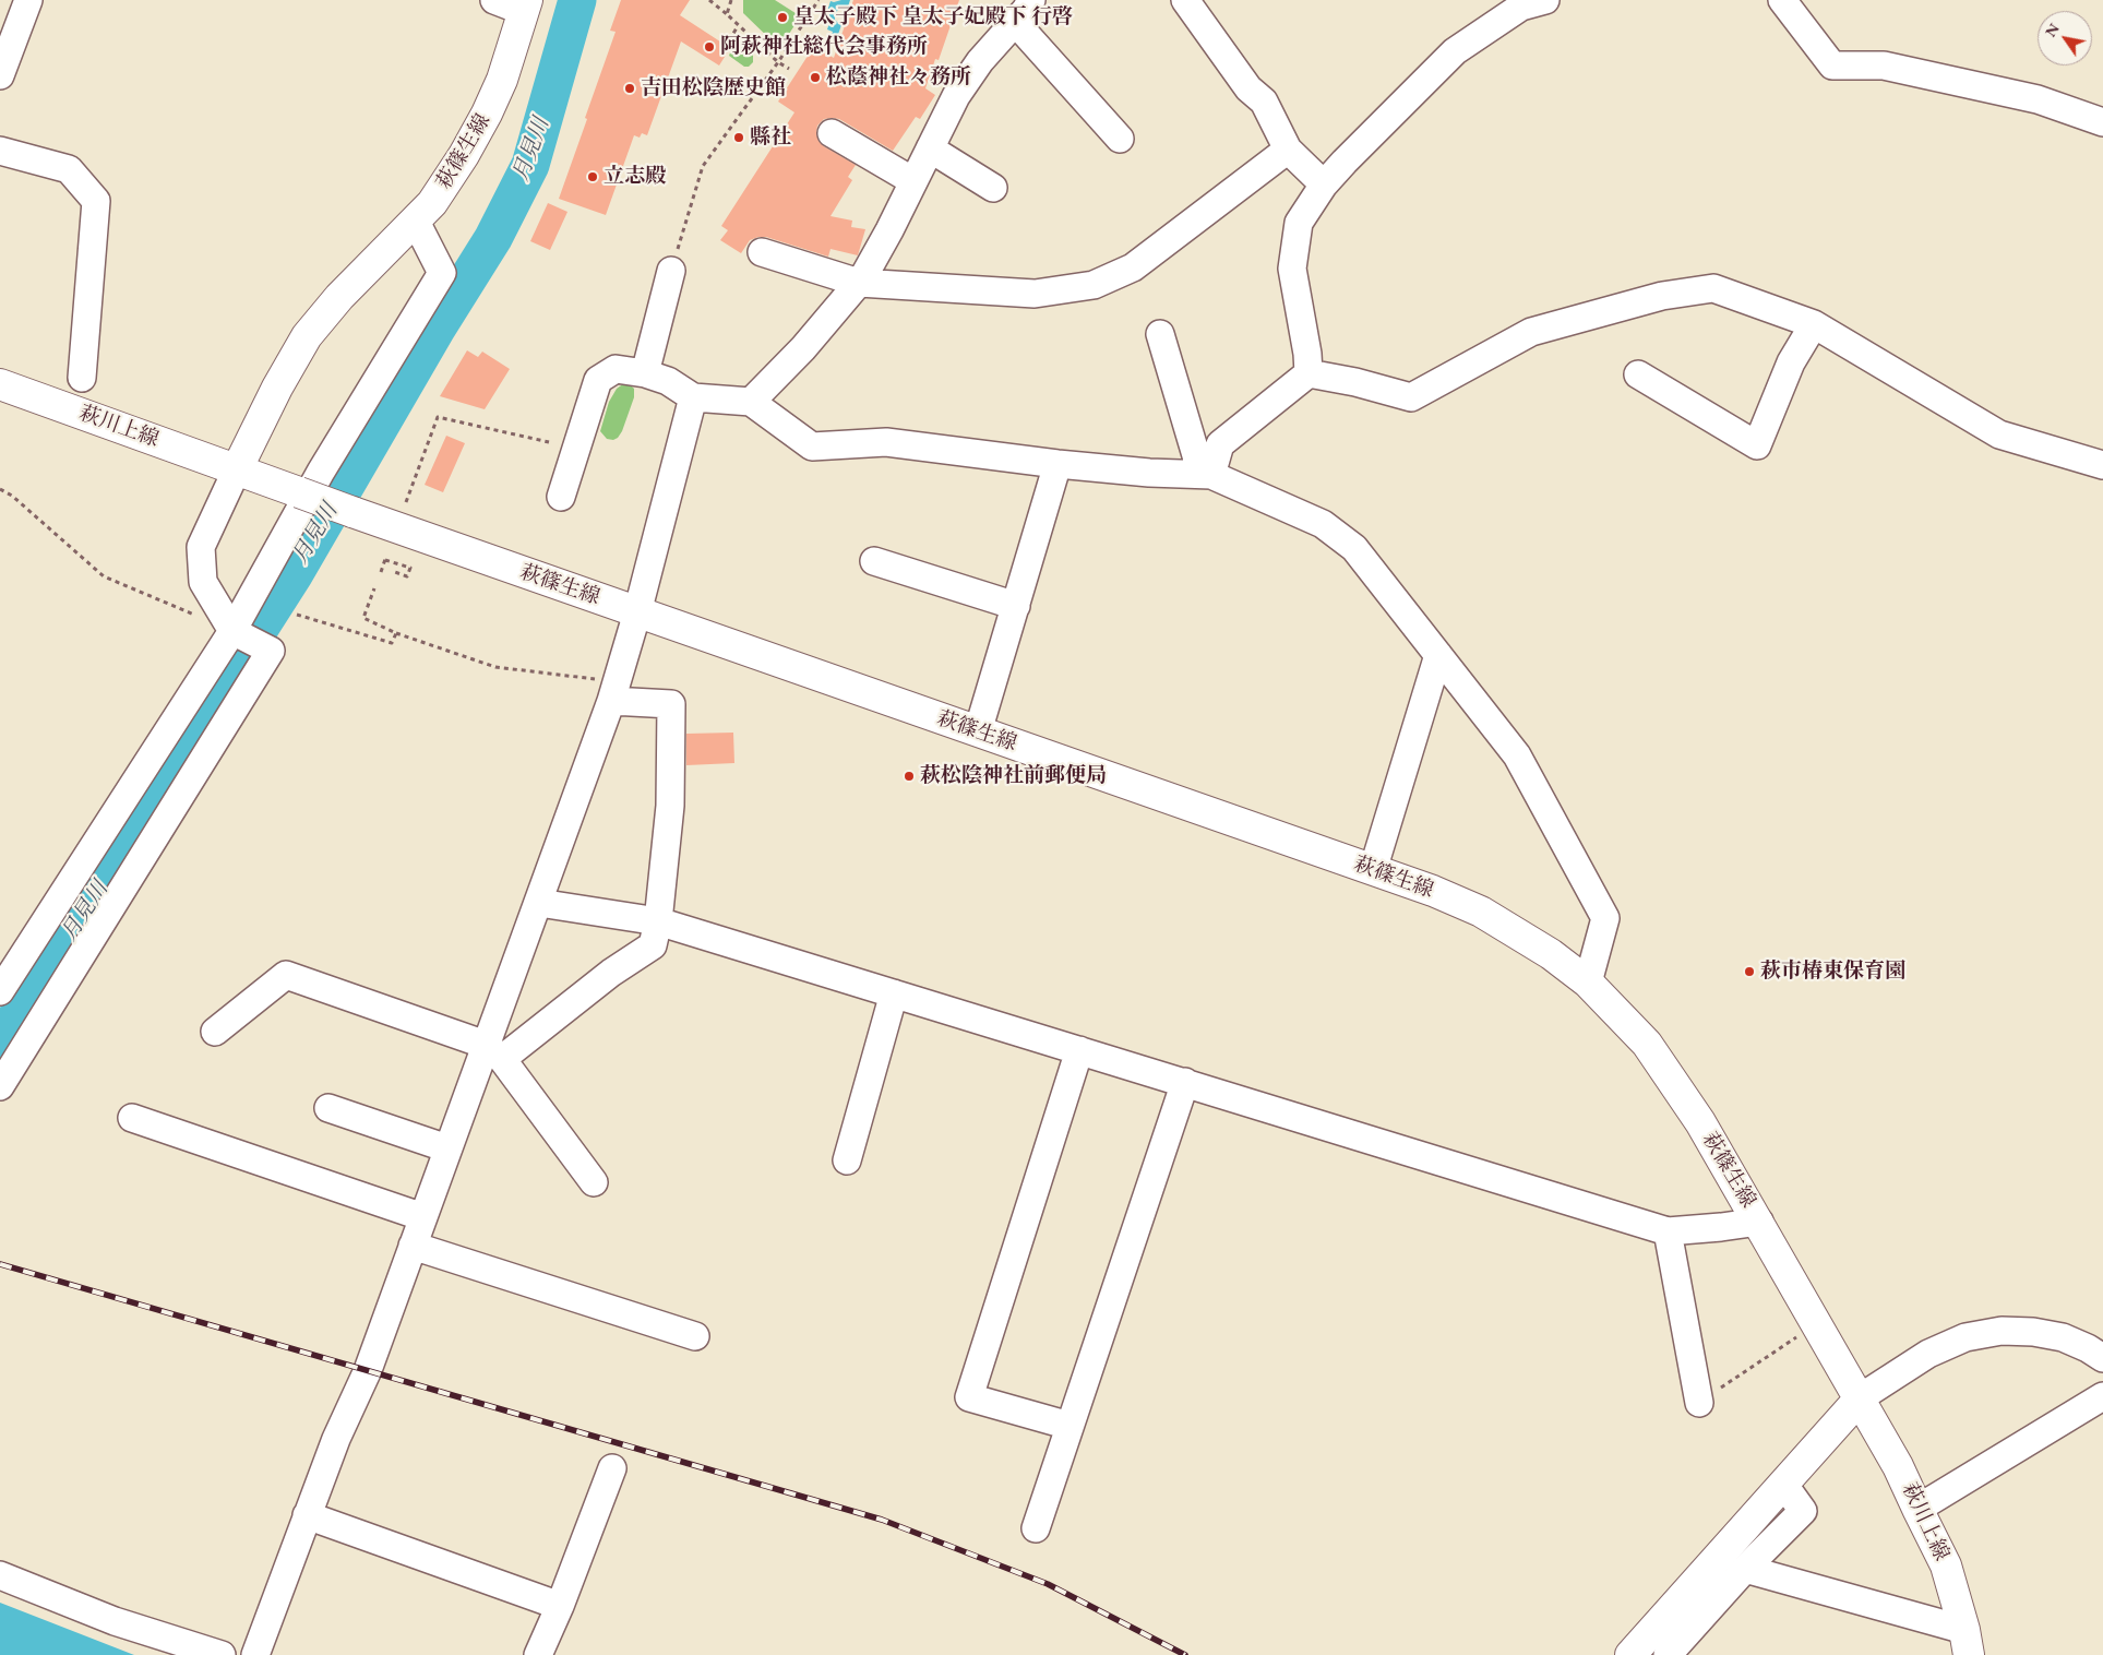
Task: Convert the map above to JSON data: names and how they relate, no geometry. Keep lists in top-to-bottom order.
{
  "streets": {
    "main road": ["萩篠生線", "萩川上線"]
  },
  "crossings": [
    ["萩篠生線", "萩川上線"]
  ],
  "water": ["月見川"],
  "places": [
    "皇太子殿下 皇太子妃殿下 行啓",
    "阿萩神社総代会事務所",
    "松蔭神社々務所",
    "吉田松陰歴史館",
    "縣社",
    "立志殿",
    "萩松陰神社前郵便局",
    "萩市椿東保育園"
  ],
  "north": "top left"
}
